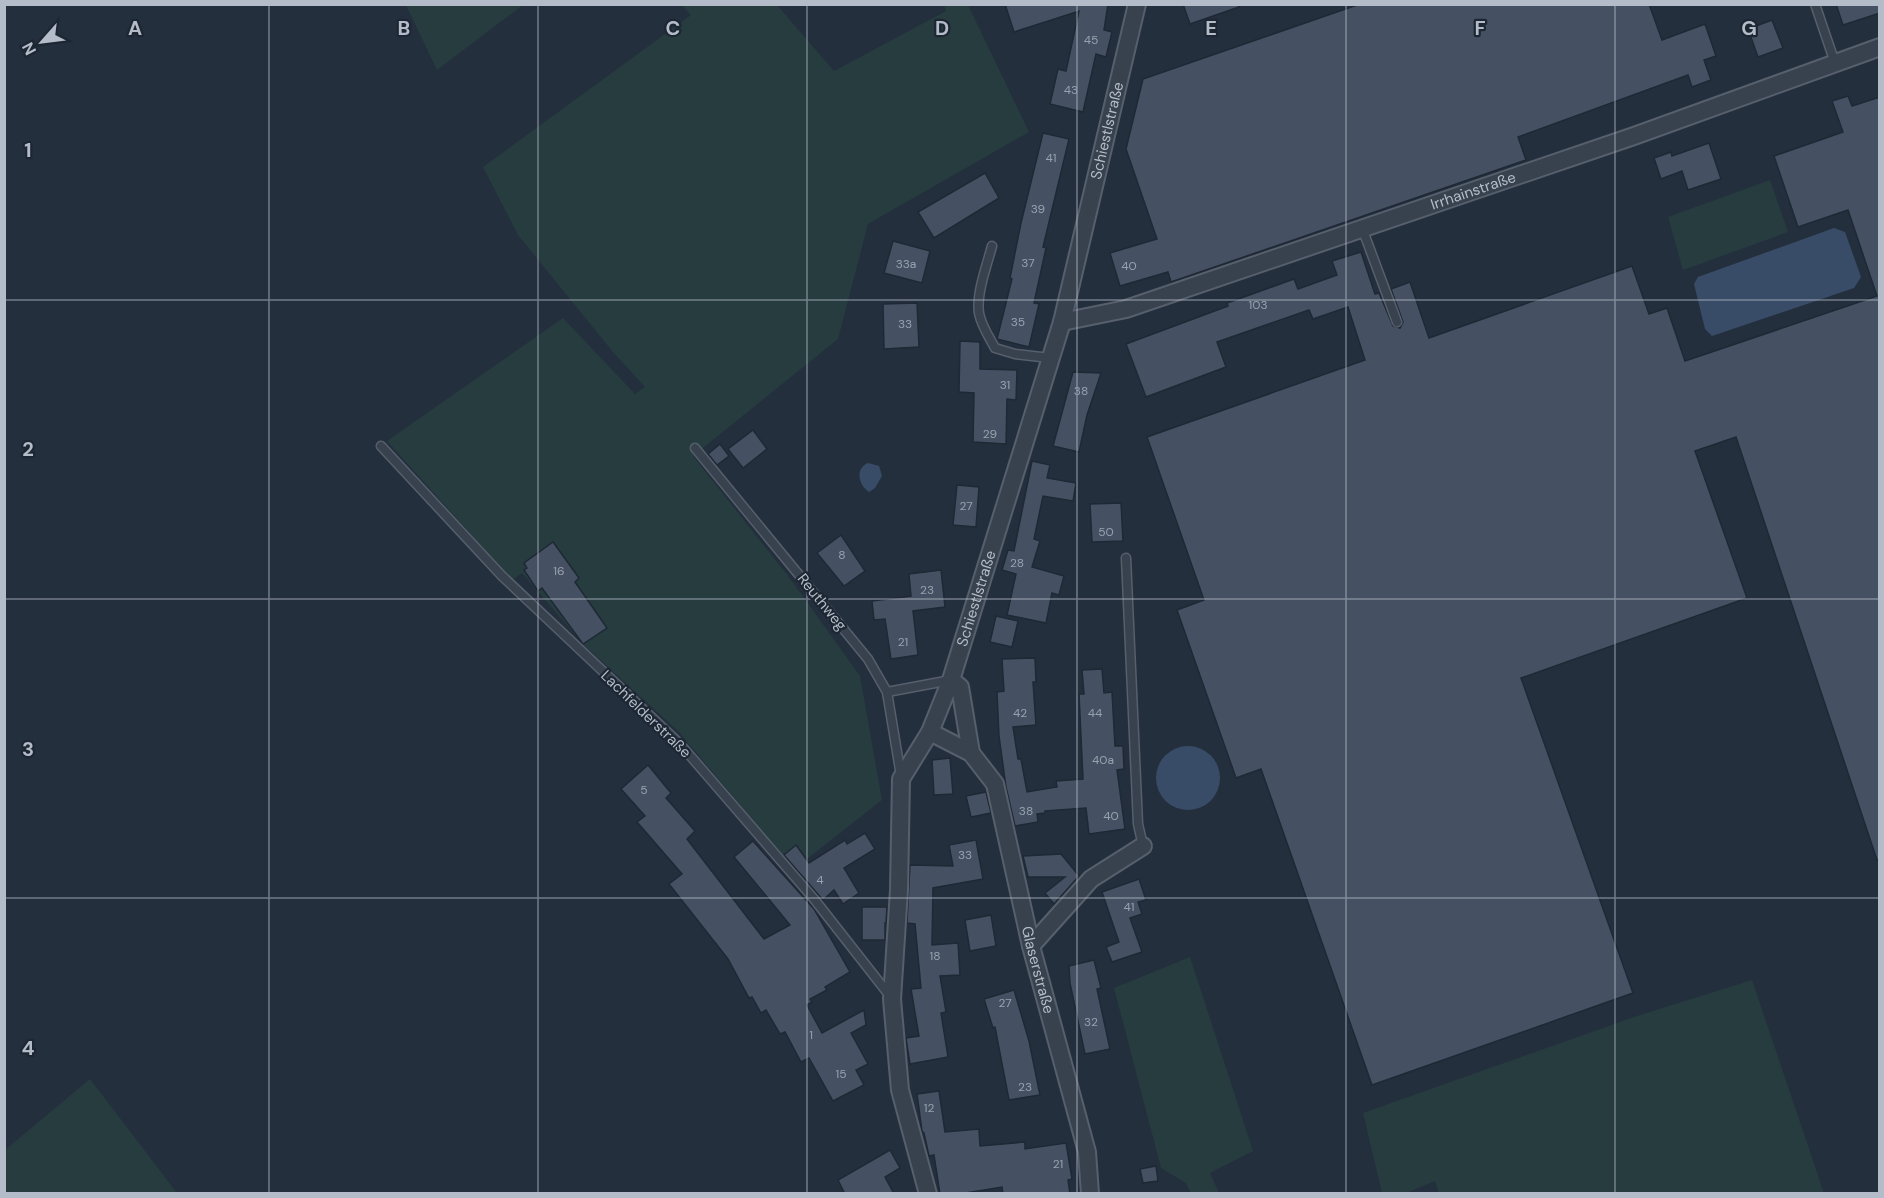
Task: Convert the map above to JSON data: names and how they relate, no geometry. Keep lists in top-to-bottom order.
{
  "streets": {
    "street": ["Schiestlstraße", "Irrhainstraße", "Glaserstraße"],
    "lane": ["Reuthweg", "Lachfelderstraße"]
  },
  "crossings": [
    ["Schiestlstraße", "Irrhainstraße"],
    ["Schiestlstraße", "Reuthweg"],
    ["Schiestlstraße", "Glaserstraße"]
  ],
  "house_numbers": [
    "45",
    "43",
    "41",
    "39",
    "37",
    "33a",
    "40",
    "103",
    "35",
    "33",
    "31",
    "38",
    "29",
    "27",
    "50",
    "8",
    "28",
    "16",
    "23",
    "21",
    "42",
    "44",
    "40a",
    "5",
    "38",
    "40",
    "33",
    "4",
    "41",
    "18",
    "27",
    "32",
    "1",
    "15",
    "23",
    "12",
    "21"
  ],
  "north": "bottom left",
  "grid": {
    "columns": [
      "A",
      "B",
      "C",
      "D",
      "E",
      "F",
      "G"
    ],
    "rows": [
      "1",
      "2",
      "3",
      "4"
    ]
  }
}
